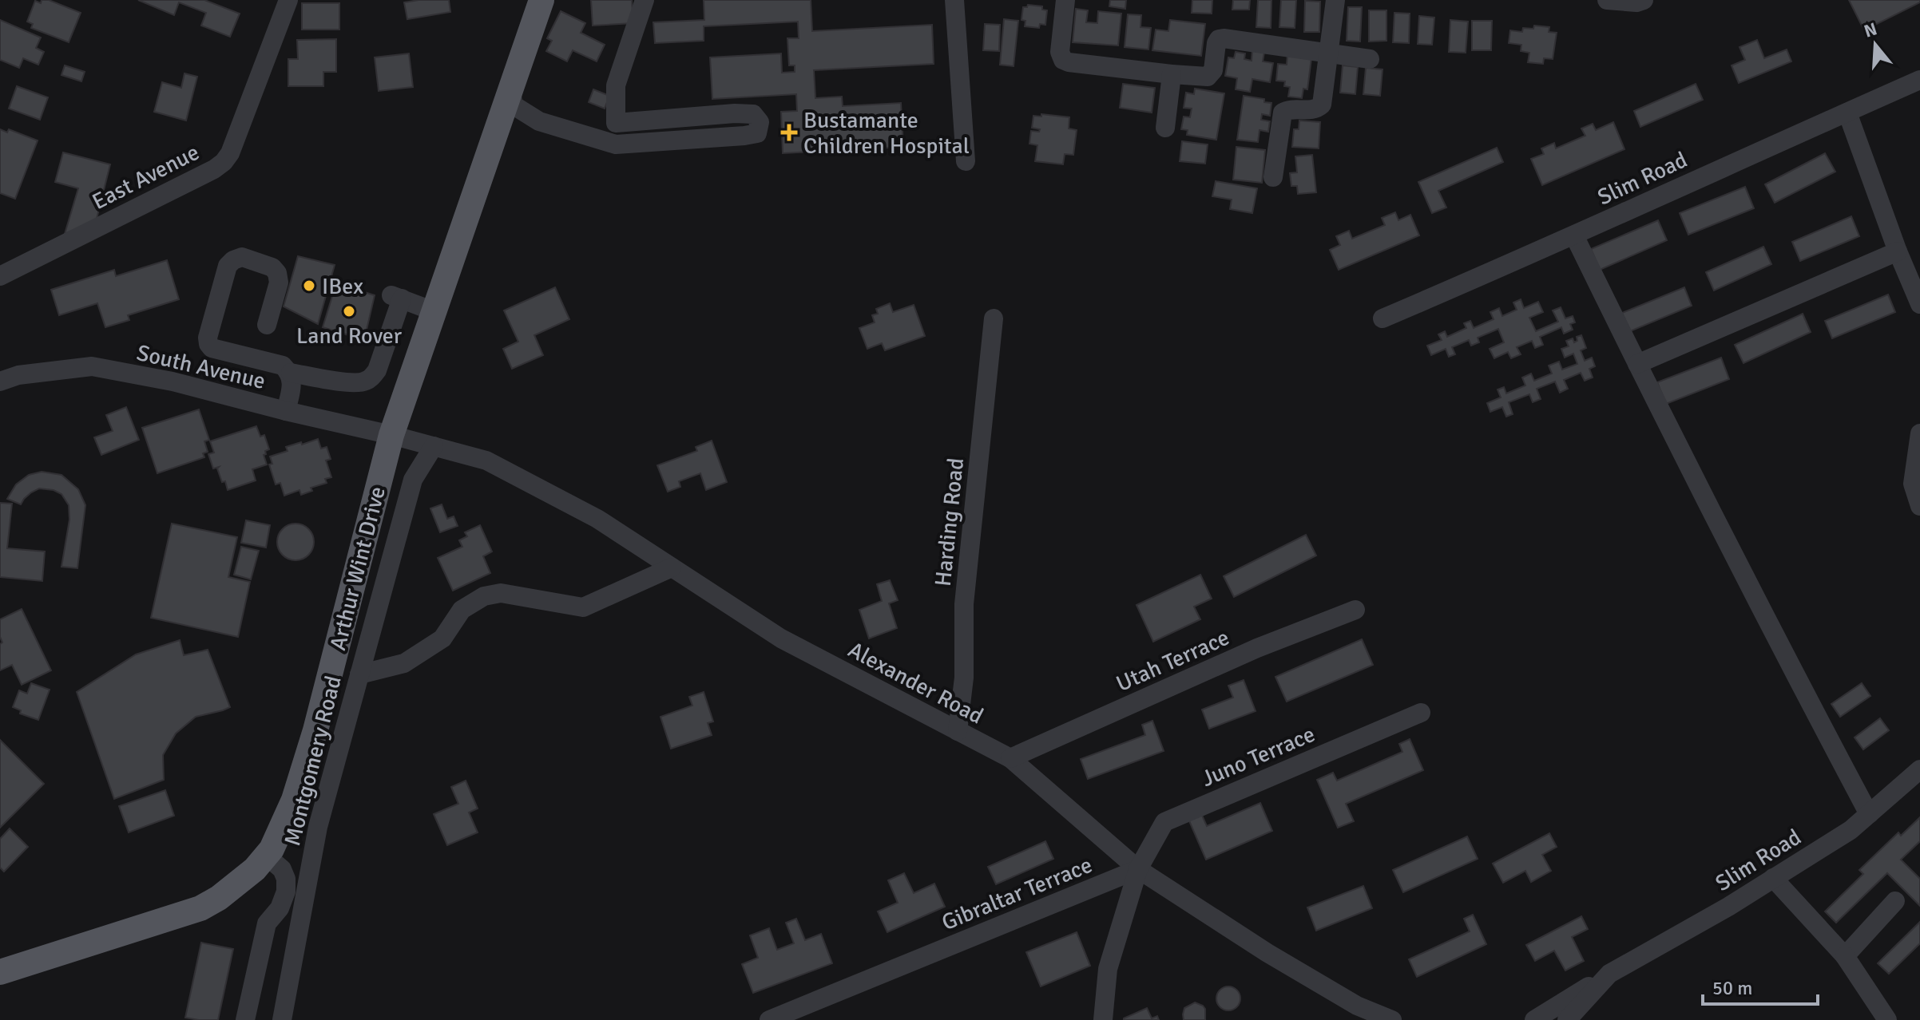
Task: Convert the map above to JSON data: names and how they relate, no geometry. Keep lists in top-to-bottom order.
{
  "streets": {
    "main road": ["Arthur Wint Drive"],
    "street": [
      "East Avenue",
      "Slim Road",
      "South Avenue",
      "Harding Road",
      "Utah Terrace",
      "Alexander Road",
      "Juno Terrace",
      "Montgomery Road",
      "Gibraltar Terrace"
    ]
  },
  "crossings": [
    ["South Avenue", "Arthur Wint Drive"],
    ["South Avenue", "Alexander Road"],
    ["Harding Road", "Alexander Road"],
    ["Arthur Wint Drive", "Alexander Road"],
    ["Utah Terrace", "Alexander Road"],
    ["Alexander Road", "Juno Terrace"],
    ["Alexander Road", "Montgomery Road"],
    ["Alexander Road", "Gibraltar Terrace"],
    ["Juno Terrace", "Gibraltar Terrace"]
  ],
  "places": {
    "health": ["Bustamante Children Hospital"],
    "other": ["IBex", "Land Rover"]
  },
  "scale_bar": "50 m",
  "north": "top"
}
